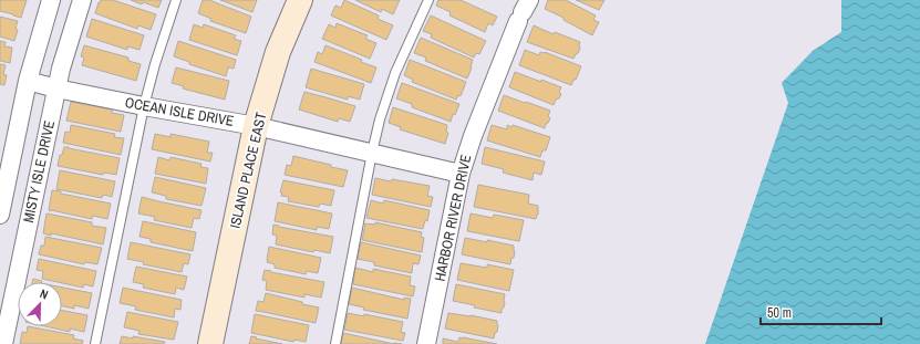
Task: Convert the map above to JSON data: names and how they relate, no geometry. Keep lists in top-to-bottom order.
{
  "streets": {
    "street": [
      "OCEAN ISLE DRIVE",
      "ISLAND PLACE EAST",
      "MISTY ISLE DRIVE",
      "HARBOR RIVER DRIVE"
    ]
  },
  "crossings": [
    ["OCEAN ISLE DRIVE", "ISLAND PLACE EAST"],
    ["OCEAN ISLE DRIVE", "MISTY ISLE DRIVE"],
    ["OCEAN ISLE DRIVE", "HARBOR RIVER DRIVE"]
  ],
  "scale_bar": "50 m",
  "north": "top right"
}
